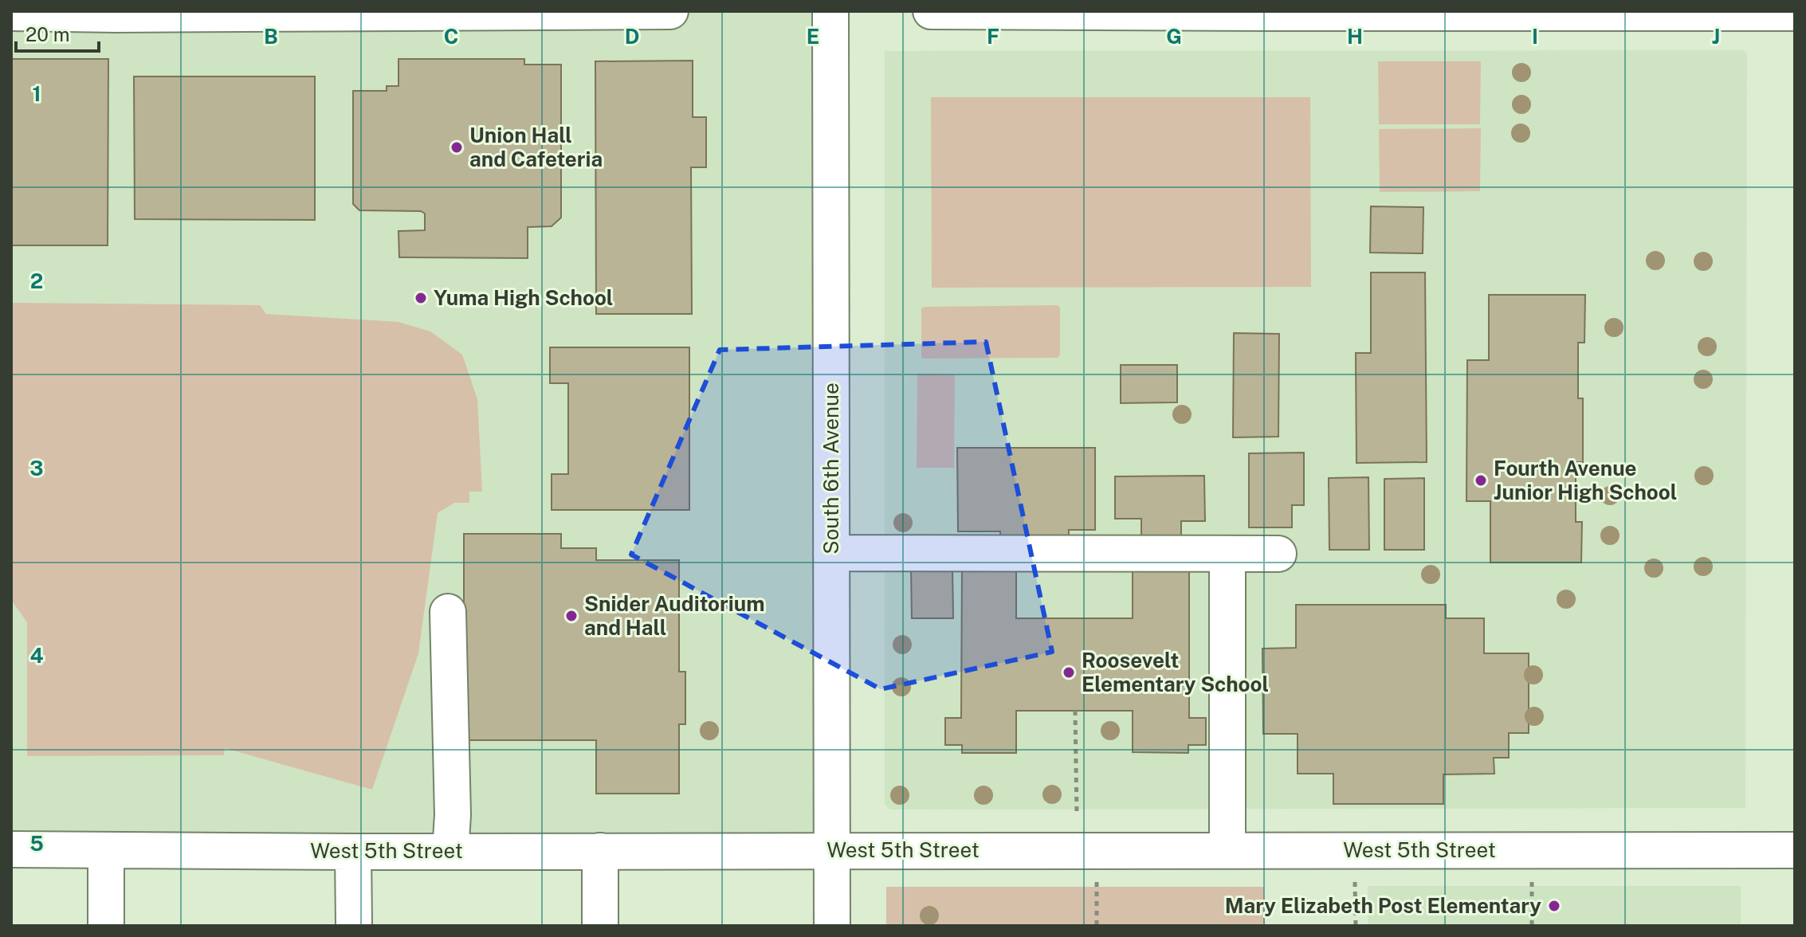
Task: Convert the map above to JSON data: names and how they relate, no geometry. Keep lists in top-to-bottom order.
{
  "streets": {
    "street": ["South 6th Avenue", "West 5th Street"]
  },
  "crossings": [
    ["South 6th Avenue", "West 5th Street"]
  ],
  "places": [
    "Union Hall and Cafeteria",
    "Yuma High School",
    "Fourth Avenue Junior High School",
    "Snider Auditorium and Hall",
    "Roosevelt Elementary School",
    "Mary Elizabeth Post Elementary"
  ],
  "scale_bar": "20 m",
  "grid": {
    "columns": [
      "B",
      "C",
      "D",
      "E",
      "F",
      "G",
      "H",
      "I",
      "J"
    ],
    "rows": [
      "1",
      "2",
      "3",
      "4",
      "5"
    ]
  }
}
